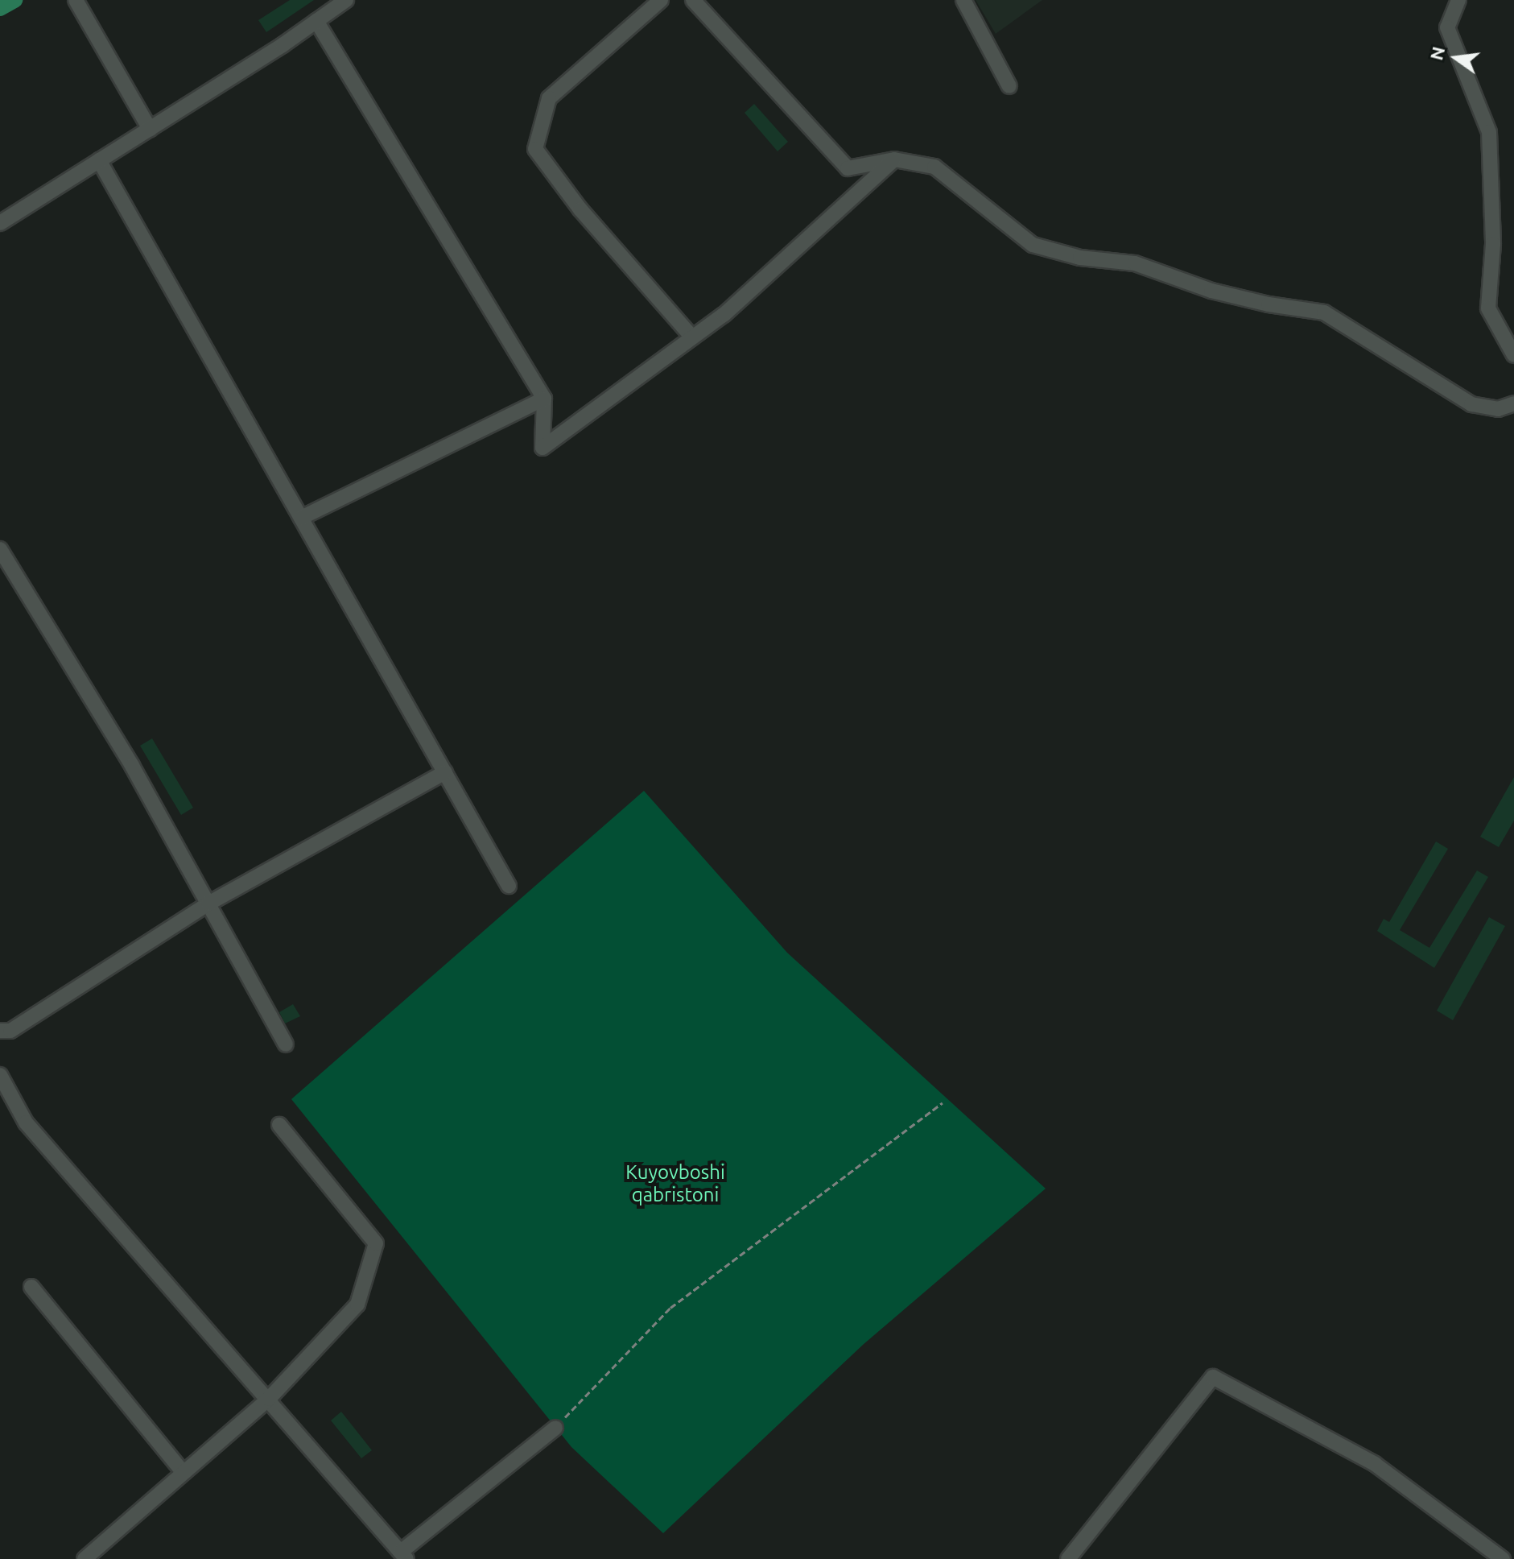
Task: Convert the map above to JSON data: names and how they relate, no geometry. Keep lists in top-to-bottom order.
{
  "parks": ["Kuyovboshi qabristoni"],
  "north": "left"
}
